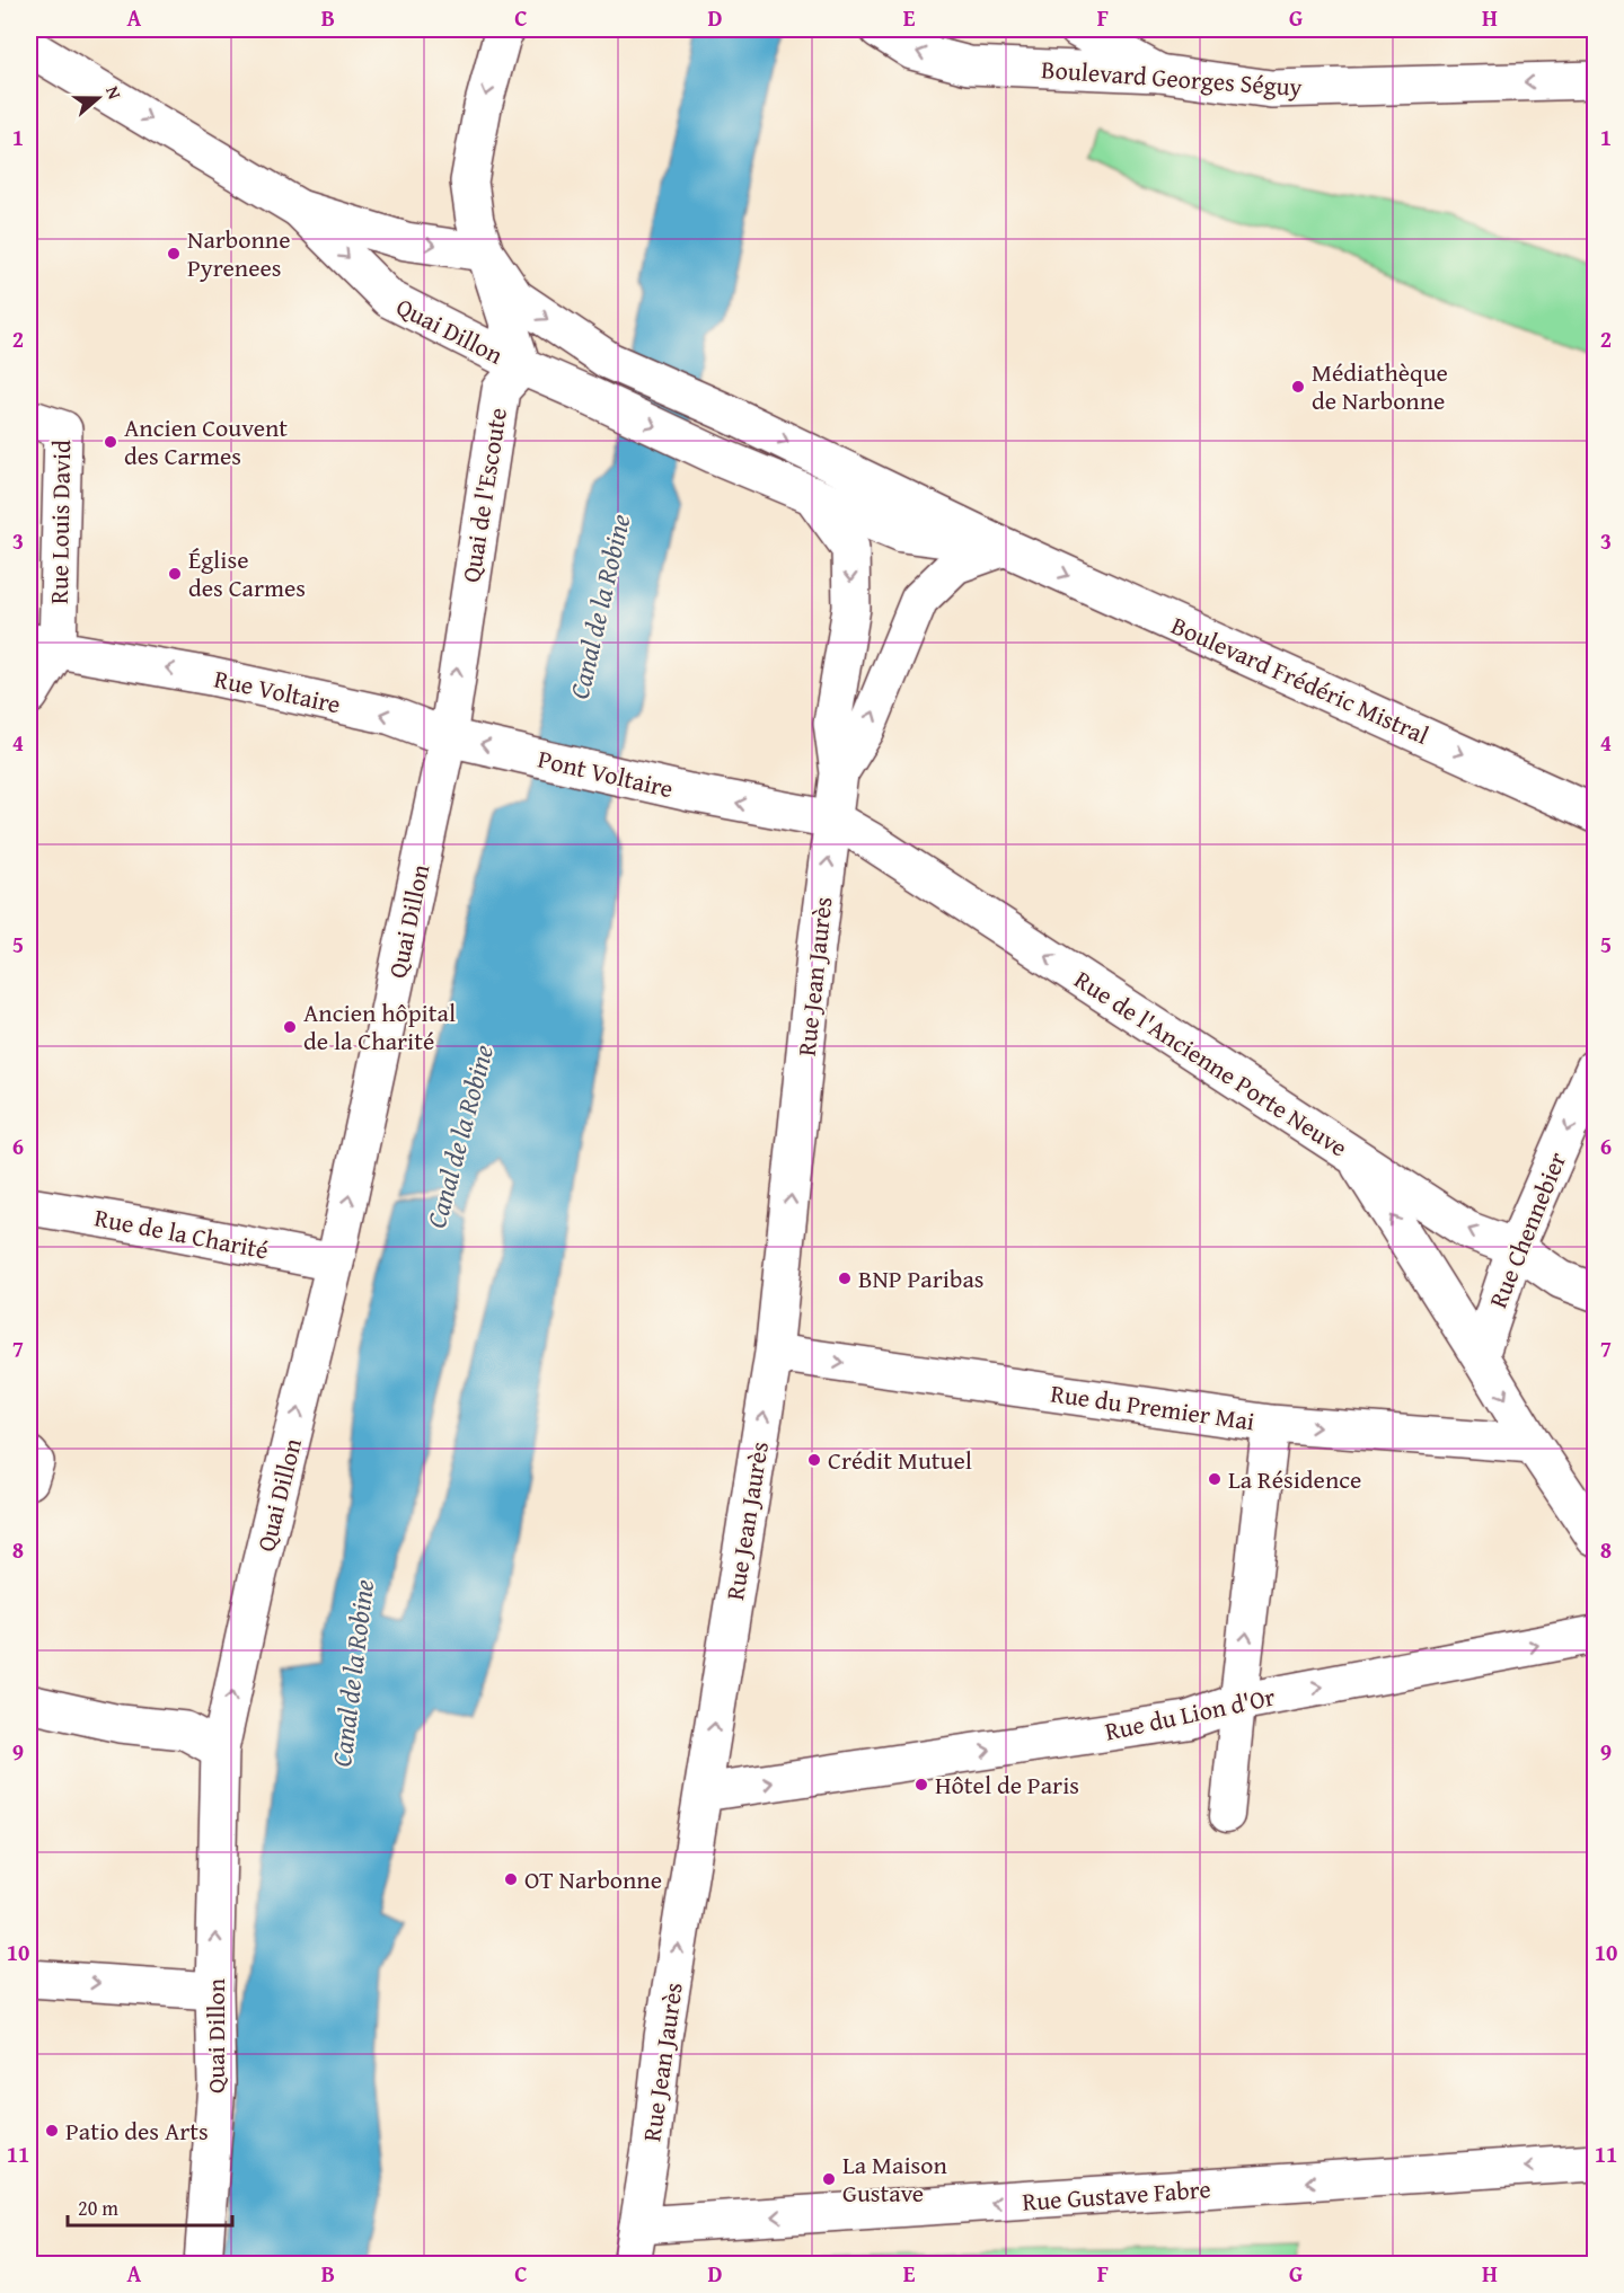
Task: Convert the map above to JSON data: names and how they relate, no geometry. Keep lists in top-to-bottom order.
{
  "streets": {
    "street": [
      "Boulevard Georges Séguy",
      "Quai Dillon",
      "Quai de l'Escoute",
      "Rue Louis David",
      "Boulevard Frédéric Mistral",
      "Rue Voltaire",
      "Pont Voltaire",
      "Rue Jean Jaurès",
      "Rue de l'Ancienne Porte Neuve",
      "Rue Chennebier",
      "Rue de la Charité",
      "Rue du Premier Mai",
      "Rue du Lion d'Or",
      "Rue Gustave Fabre"
    ]
  },
  "crossings": [
    ["Quai Dillon", "Quai de l'Escoute"],
    ["Quai Dillon", "Boulevard Frédéric Mistral"],
    ["Quai Dillon", "Rue Voltaire"],
    ["Quai Dillon", "Rue de la Charité"],
    ["Quai de l'Escoute", "Rue Voltaire"],
    ["Rue Louis David", "Rue Voltaire"],
    ["Boulevard Frédéric Mistral", "Rue Jean Jaurès"],
    ["Rue Voltaire", "Pont Voltaire"],
    ["Pont Voltaire", "Rue Jean Jaurès"],
    ["Pont Voltaire", "Rue de l'Ancienne Porte Neuve"],
    ["Rue Jean Jaurès", "Rue de l'Ancienne Porte Neuve"],
    ["Rue Jean Jaurès", "Rue du Premier Mai"],
    ["Rue Jean Jaurès", "Rue du Lion d'Or"],
    ["Rue Jean Jaurès", "Rue Gustave Fabre"],
    ["Rue de l'Ancienne Porte Neuve", "Rue Chennebier"],
    ["Rue Chennebier", "Rue du Premier Mai"]
  ],
  "one_way": [
    "Boulevard Georges Séguy",
    "Quai de l'Escoute",
    "Boulevard Frédéric Mistral",
    "Rue Voltaire",
    "Pont Voltaire",
    "Rue de l'Ancienne Porte Neuve",
    "Rue du Premier Mai",
    "Rue du Lion d'Or",
    "Rue Gustave Fabre"
  ],
  "water": ["Canal de la Robine"],
  "places": [
    "Narbonne Pyrenees",
    "Médiathèque de Narbonne",
    "Ancien Couvent des Carmes",
    "Église des Carmes",
    "Ancien hôpital de la Charité",
    "BNP Paribas",
    "Crédit Mutuel",
    "La Résidence",
    "Hôtel de Paris",
    "OT Narbonne",
    "Patio des Arts",
    "La Maison Gustave"
  ],
  "scale_bar": "20 m",
  "north": "right",
  "grid": {
    "columns": [
      "A",
      "B",
      "C",
      "D",
      "E",
      "F",
      "G",
      "H"
    ],
    "rows": [
      "1",
      "2",
      "3",
      "4",
      "5",
      "6",
      "7",
      "8",
      "9",
      "10",
      "11"
    ]
  }
}
